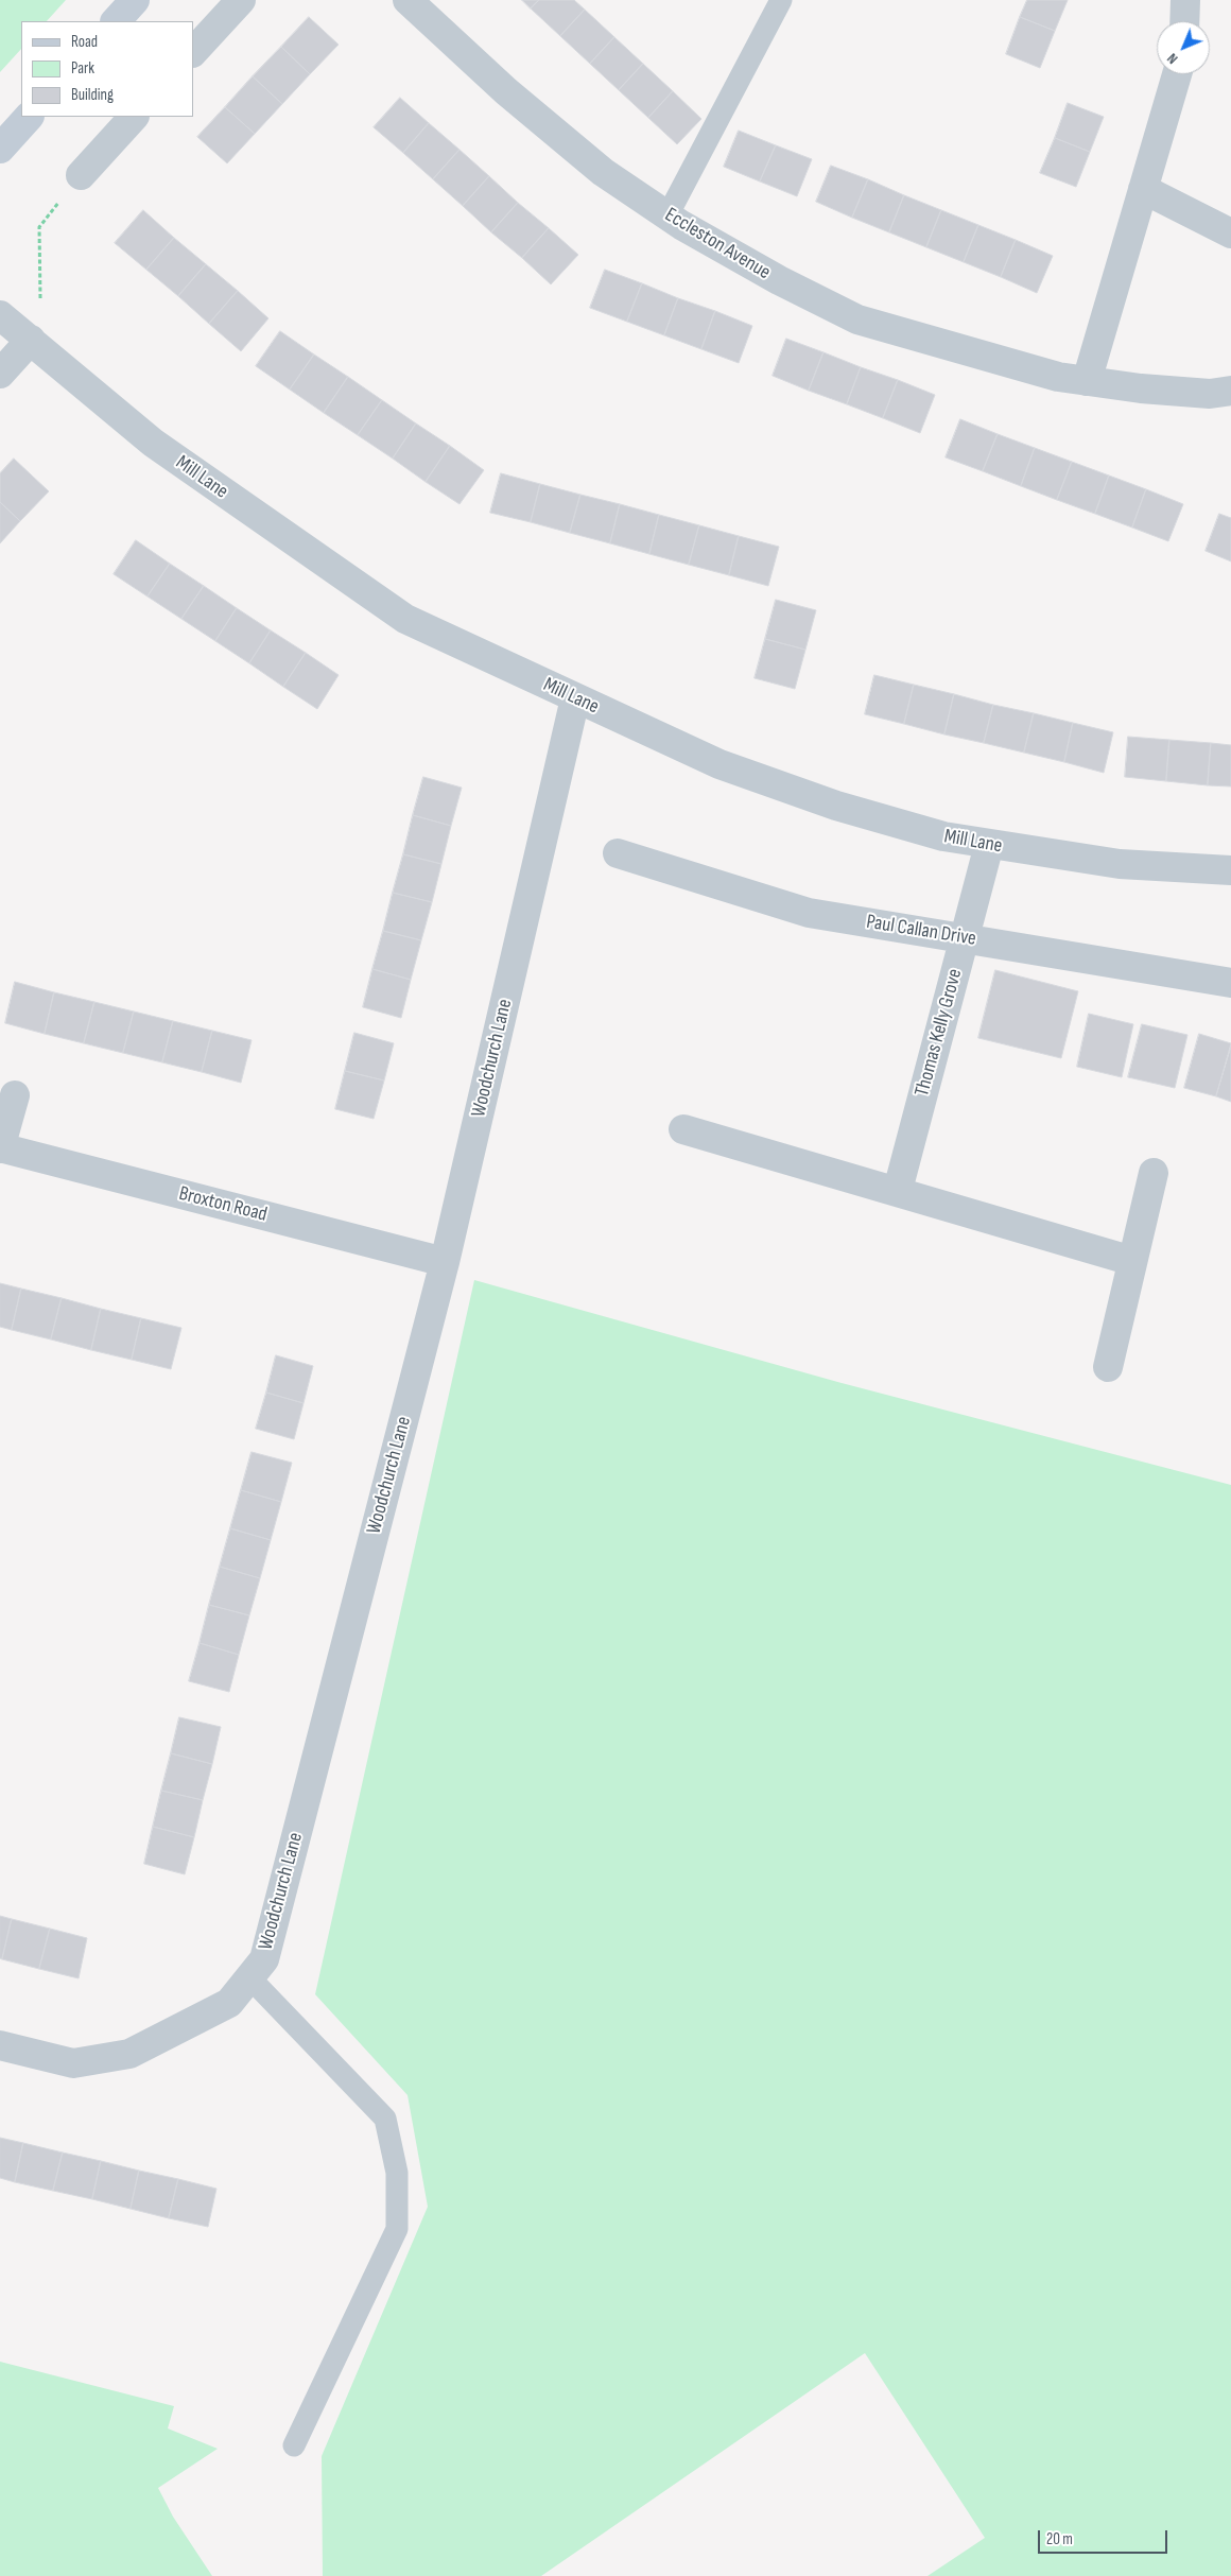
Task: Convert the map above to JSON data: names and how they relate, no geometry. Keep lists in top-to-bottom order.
{
  "streets": {
    "street": [
      "Eccleston Avenue",
      "Mill Lane",
      "Paul Callan Drive",
      "Thomas Kelly Grove",
      "Woodchurch Lane",
      "Broxton Road"
    ]
  },
  "crossings": [
    ["Mill Lane", "Thomas Kelly Grove"],
    ["Mill Lane", "Woodchurch Lane"],
    ["Paul Callan Drive", "Thomas Kelly Grove"],
    ["Woodchurch Lane", "Broxton Road"]
  ],
  "legend": ["Road", "Park", "Building"],
  "scale_bar": "20 m",
  "north": "bottom left"
}
